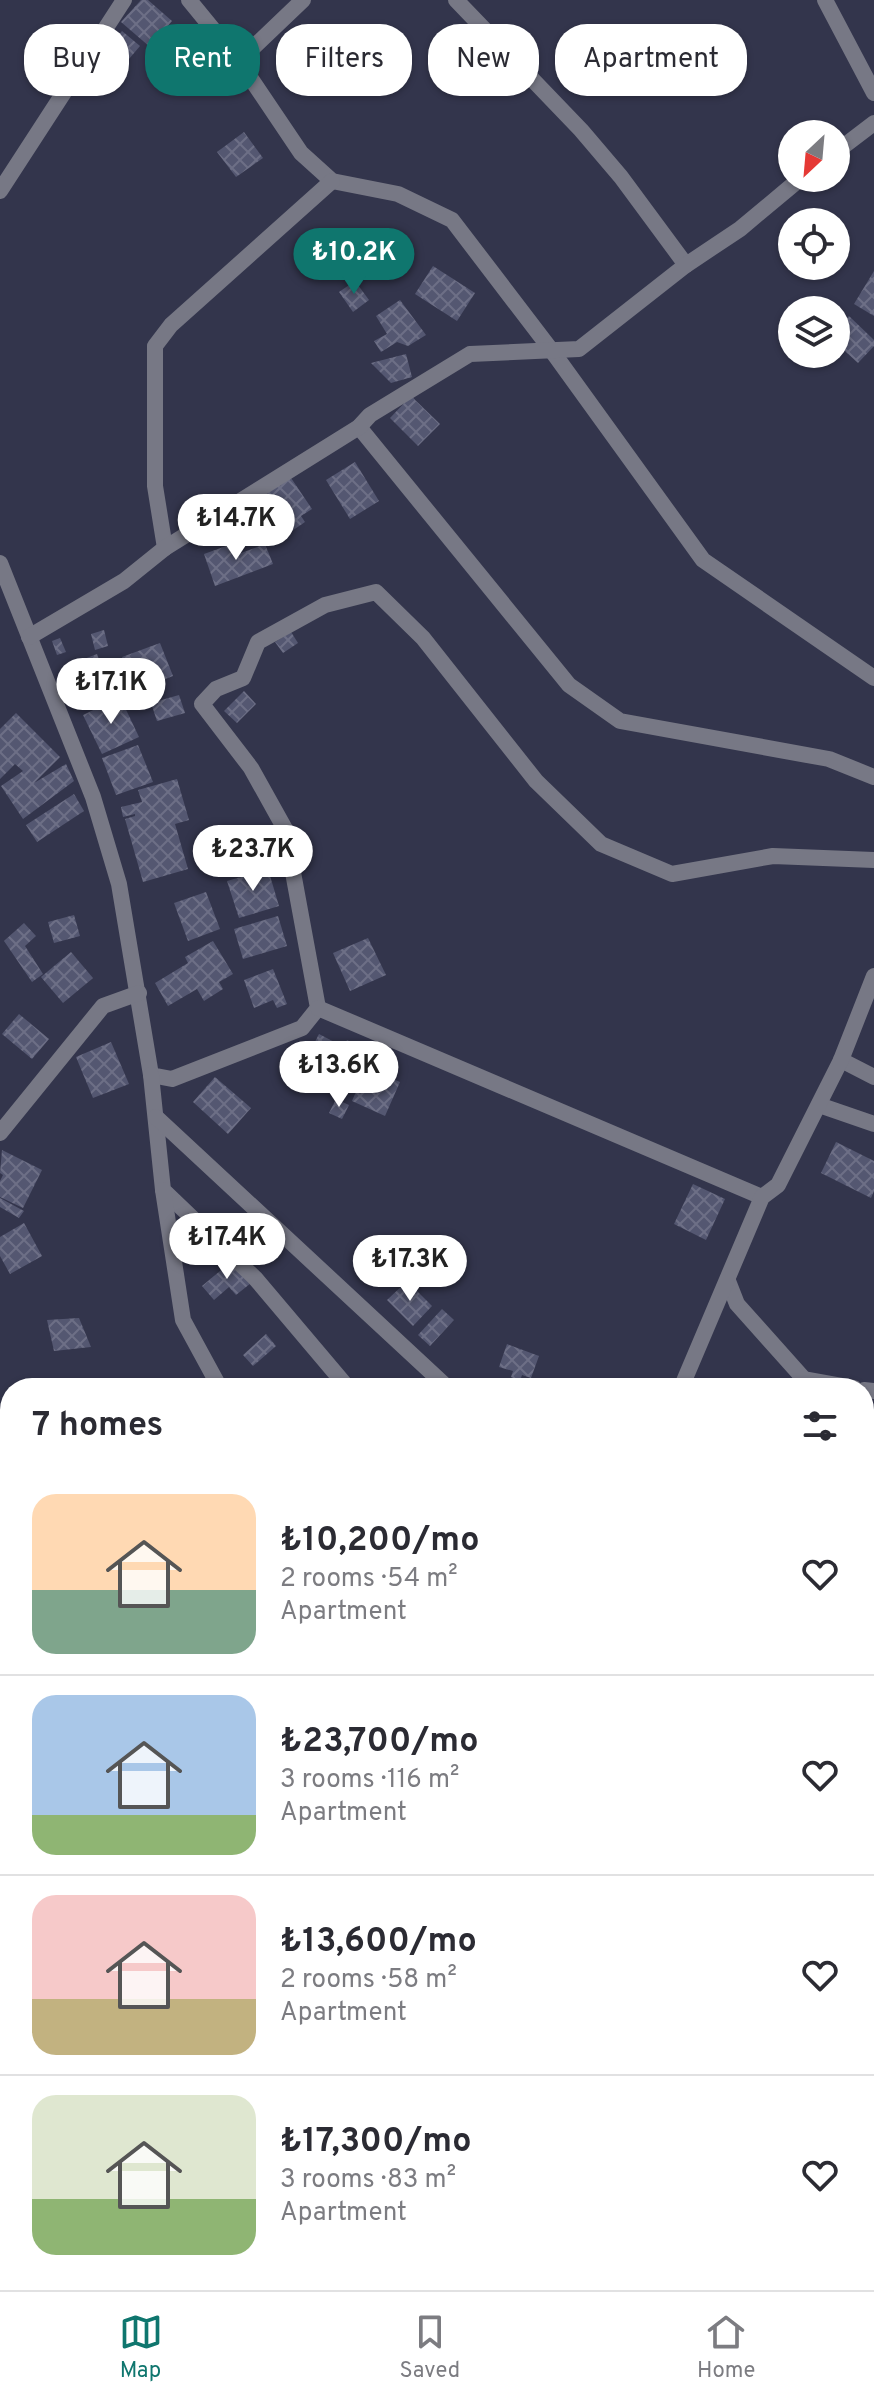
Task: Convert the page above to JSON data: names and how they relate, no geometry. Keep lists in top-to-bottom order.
{
  "north": "bottom left",
  "page": {
    "chip": [
      "Buy",
      "Rent",
      "Filters",
      "New",
      "Apartment"
    ],
    "price": [
      "₺10.2K",
      "₺14.7K",
      "₺17.1K",
      "₺23.7K",
      "₺13.6K",
      "₺17.4K",
      "₺17.3K"
    ],
    "heading": "7 homes",
    "list": [
      {
        "name": "₺10,200/mo",
        "note": "2 rooms · 54 m² · Apartment"
      },
      {
        "name": "₺23,700/mo",
        "note": "3 rooms · 116 m² · Apartment"
      },
      {
        "name": "₺13,600/mo",
        "note": "2 rooms · 58 m² · Apartment"
      },
      {
        "name": "₺17,300/mo",
        "note": "3 rooms · 83 m² · Apartment"
      }
    ],
    "tabs": ["Map", "Saved", "Home"]
  }
}
